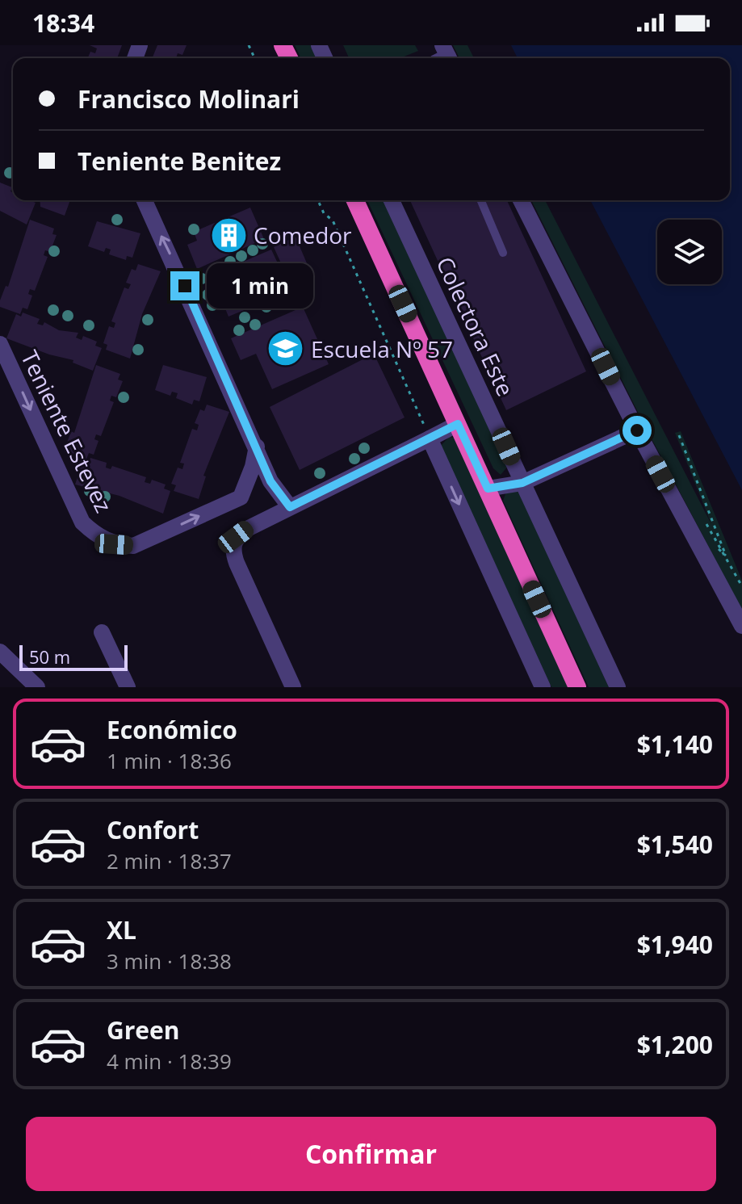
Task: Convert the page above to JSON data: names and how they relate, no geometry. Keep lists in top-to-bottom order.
{
  "streets": {
    "street": ["Colectora Este", "Teniente Estevez"]
  },
  "places": {
    "building": ["Comedor"],
    "school or university": ["Escuela Nº 57"]
  },
  "scale_bar": "50 m",
  "page": {
    "status": "18:34",
    "banner": ["Francisco Molinari", "Teniente Benitez"],
    "bubble": "1 min",
    "scale": "50 m",
    "list": [
      {
        "name": "Económico",
        "note": "1 min · 18:36",
        "value": "$1,140"
      },
      {
        "name": "Confort",
        "note": "2 min · 18:37",
        "value": "$1,540"
      },
      {
        "name": "XL",
        "note": "3 min · 18:38",
        "value": "$1,940"
      },
      {
        "name": "Green",
        "note": "4 min · 18:39",
        "value": "$1,200"
      }
    ],
    "buttons": "Confirmar"
  }
}
